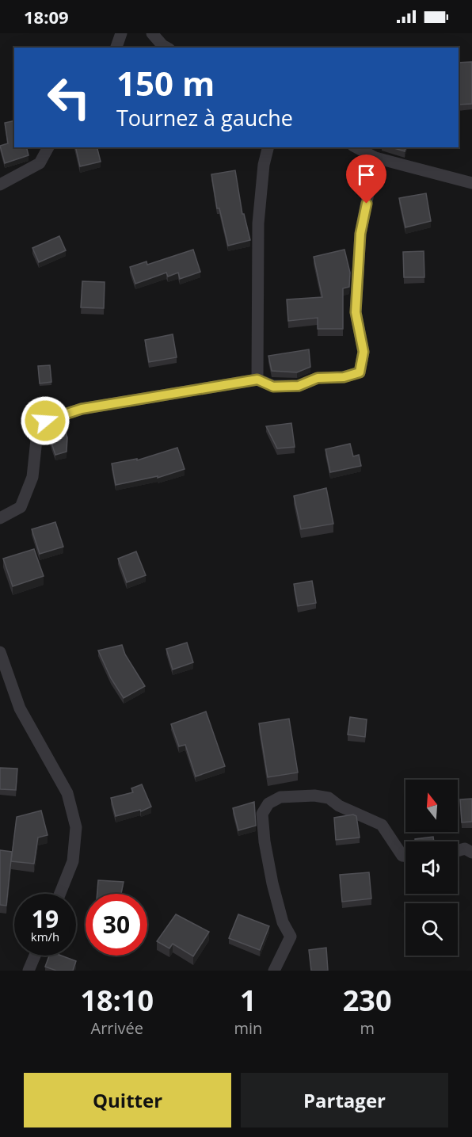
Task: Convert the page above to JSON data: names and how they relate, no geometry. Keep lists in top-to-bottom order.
{
  "north": "top",
  "page": {
    "status": "18:09",
    "turn": ["150 m", "Tournez à gauche"],
    "speed": "19 km/h",
    "limit": "30",
    "eta": [
      "18:10",
      "Arrivée",
      "1",
      "min",
      "230",
      "m"
    ],
    "buttons": ["Quitter", "Partager"]
  }
}
